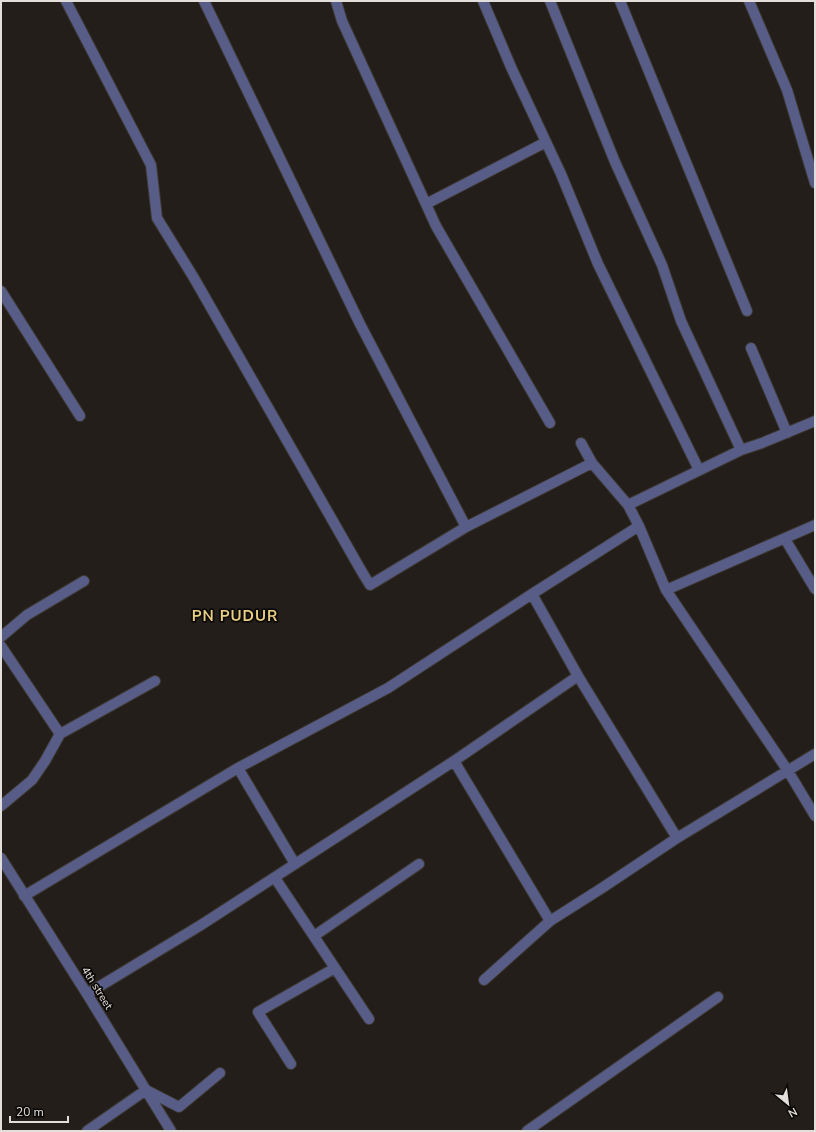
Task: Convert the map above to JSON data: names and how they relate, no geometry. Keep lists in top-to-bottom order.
{
  "streets": {
    "street": ["4th street"]
  },
  "districts": ["PN PUDUR"],
  "scale_bar": "20 m",
  "north": "bottom right"
}
